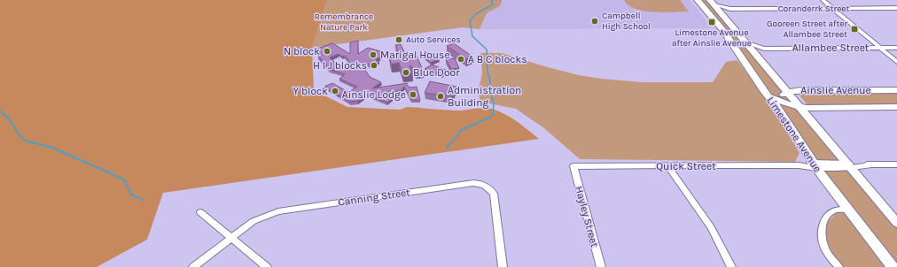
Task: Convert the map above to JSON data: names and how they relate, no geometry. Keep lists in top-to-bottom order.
{
  "streets": {
    "main road": ["Ainslie Avenue", "Limestone Avenue"],
    "street": [
      "Coranderrk Street",
      "Allambee Street",
      "Quick Street",
      "Canning Street",
      "Hayley Street"
    ]
  },
  "crossings": [
    ["Coranderrk Street", "Limestone Avenue"],
    ["Allambee Street", "Limestone Avenue"],
    ["Ainslie Avenue", "Limestone Avenue"],
    ["Limestone Avenue", "Quick Street"],
    ["Quick Street", "Hayley Street"]
  ],
  "parks": ["Remembrance Nature Park"],
  "places": {
    "other": [
      "Campbell High School",
      "Auto Services",
      "N block",
      "Marigal House",
      "A B C blocks",
      "H I J blocks",
      "Blue Door",
      "Y block",
      "Ainslie Lodge",
      "Administration Building"
    ],
    "transit": ["Limestone Avenue after Ainslie Avenue", "Gooreen Street after Allambee Street"]
  }
}
